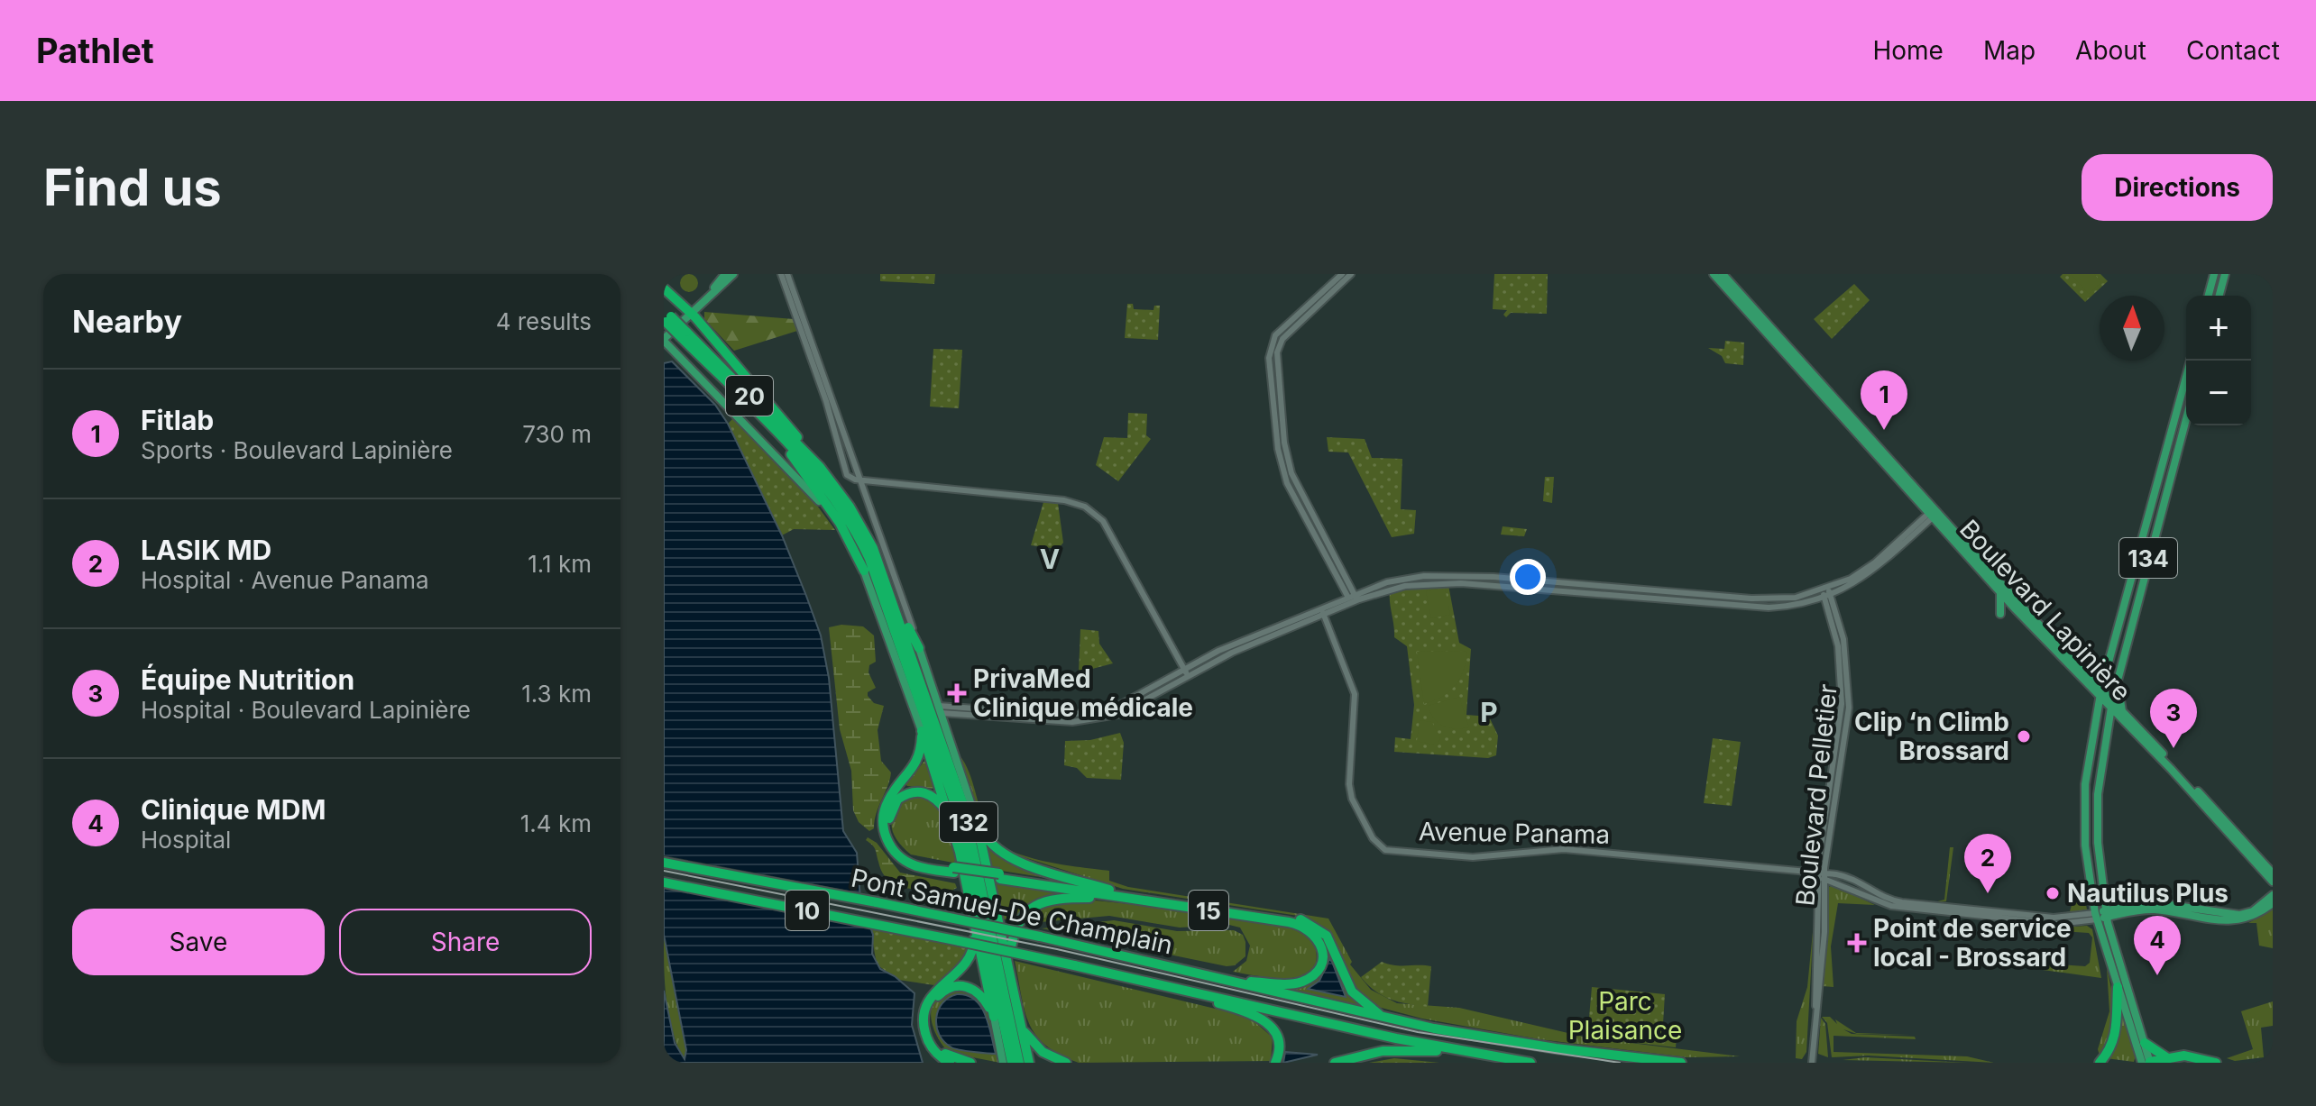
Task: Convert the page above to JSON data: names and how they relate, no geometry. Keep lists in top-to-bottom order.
{
  "streets": {
    "highway": [
      "20",
      "132",
      "10",
      "15",
      "Pont Samuel-De Champlain"
    ],
    "main road": ["134", "Boulevard Lapinière", "Avenue Panama"],
    "street": ["Boulevard Pelletier"]
  },
  "crossings": [
    ["20", "132"],
    ["134", "Boulevard Lapinière"],
    ["134", "Avenue Panama"],
    ["Boulevard Pelletier", "Avenue Panama"],
    ["10", "15"],
    ["10", "Pont Samuel-De Champlain"],
    ["15", "Pont Samuel-De Champlain"]
  ],
  "districts": ["V", "P"],
  "parks": ["Parc Plaisance"],
  "places": {
    "health": ["PrivaMed Clinique médicale", "Point de service local - Brossard"],
    "other": ["Clip ‘n Climb Brossard", "Nautilus Plus"]
  },
  "north": "top",
  "page": {
    "header": "Pathlet",
    "nav": [
      "Home",
      "Map",
      "About",
      "Contact"
    ],
    "buttons": [
      "Directions",
      ["Save", "Share"]
    ],
    "title": "Find us",
    "heading": ["Nearby", "4 results"],
    "map_buttons": ["+", "−"],
    "list": [
      {
        "mark": "1",
        "name": "Fitlab",
        "note": "Sports · Boulevard Lapinière",
        "value": "730 m"
      },
      {
        "mark": "2",
        "name": "LASIK MD",
        "note": "Hospital · Avenue Panama",
        "value": "1.1 km"
      },
      {
        "mark": "3",
        "name": "Équipe Nutrition",
        "note": "Hospital · Boulevard Lapinière",
        "value": "1.3 km"
      },
      {
        "mark": "4",
        "name": "Clinique MDM",
        "note": "Hospital",
        "value": "1.4 km"
      }
    ],
    "pins": [
      "1",
      "3",
      "2",
      "4"
    ]
  }
}
